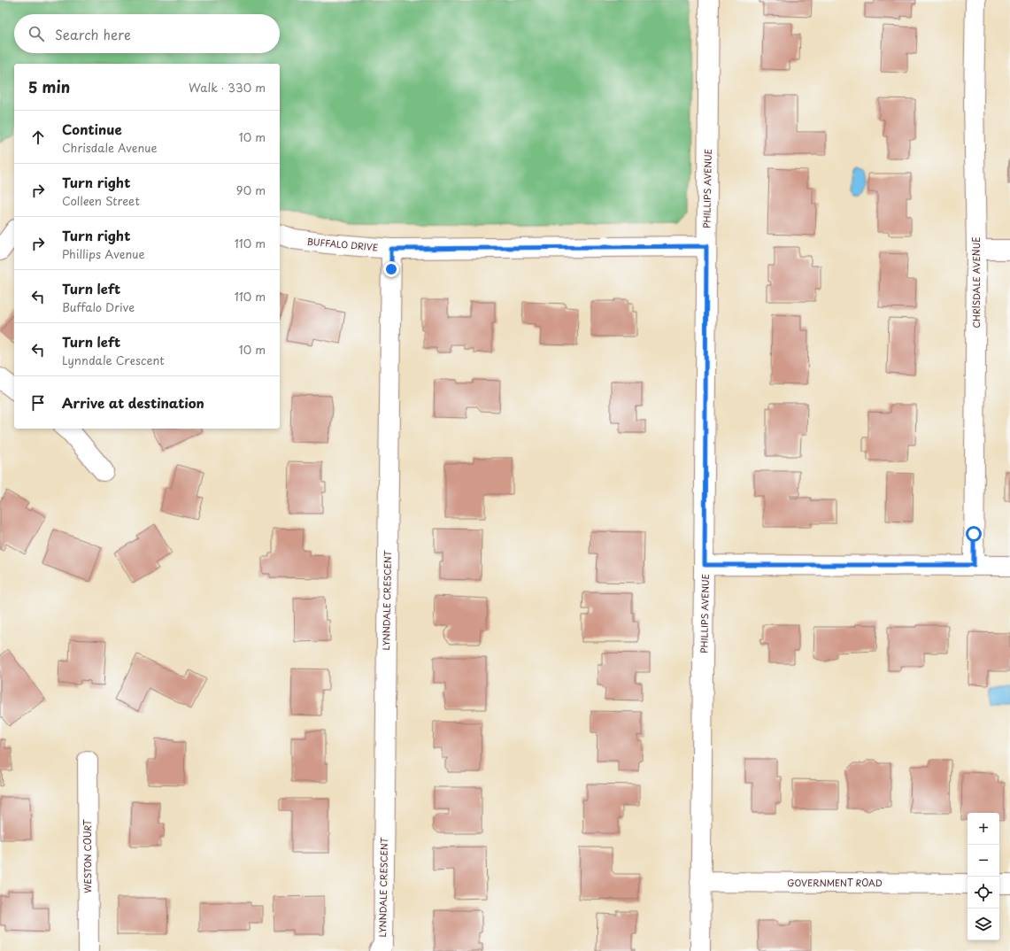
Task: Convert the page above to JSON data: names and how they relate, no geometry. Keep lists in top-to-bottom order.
{
  "streets": {
    "street": [
      "PHILLIPS AVENUE",
      "BUFFALO DRIVE",
      "CHRISDALE AVENUE",
      "LYNNDALE CRESCENT",
      "WESTON COURT",
      "GOVERNMENT ROAD"
    ]
  },
  "crossings": [
    ["PHILLIPS AVENUE", "BUFFALO DRIVE"],
    ["PHILLIPS AVENUE", "GOVERNMENT ROAD"],
    ["BUFFALO DRIVE", "LYNNDALE CRESCENT"]
  ],
  "page": {
    "search": "Search here",
    "heading": ["5 min", "Walk · 330 m"],
    "list": [
      ["Continue", "Chrisdale Avenue", "10 m"],
      ["Turn right", "Colleen Street", "90 m"],
      ["Turn right", "Phillips Avenue", "110 m"],
      ["Turn left", "Buffalo Drive", "110 m"],
      ["Turn left", "Lynndale Crescent", "10 m"],
      "Arrive at destination"
    ],
    "map_buttons": ["+", "−"]
  }
}
